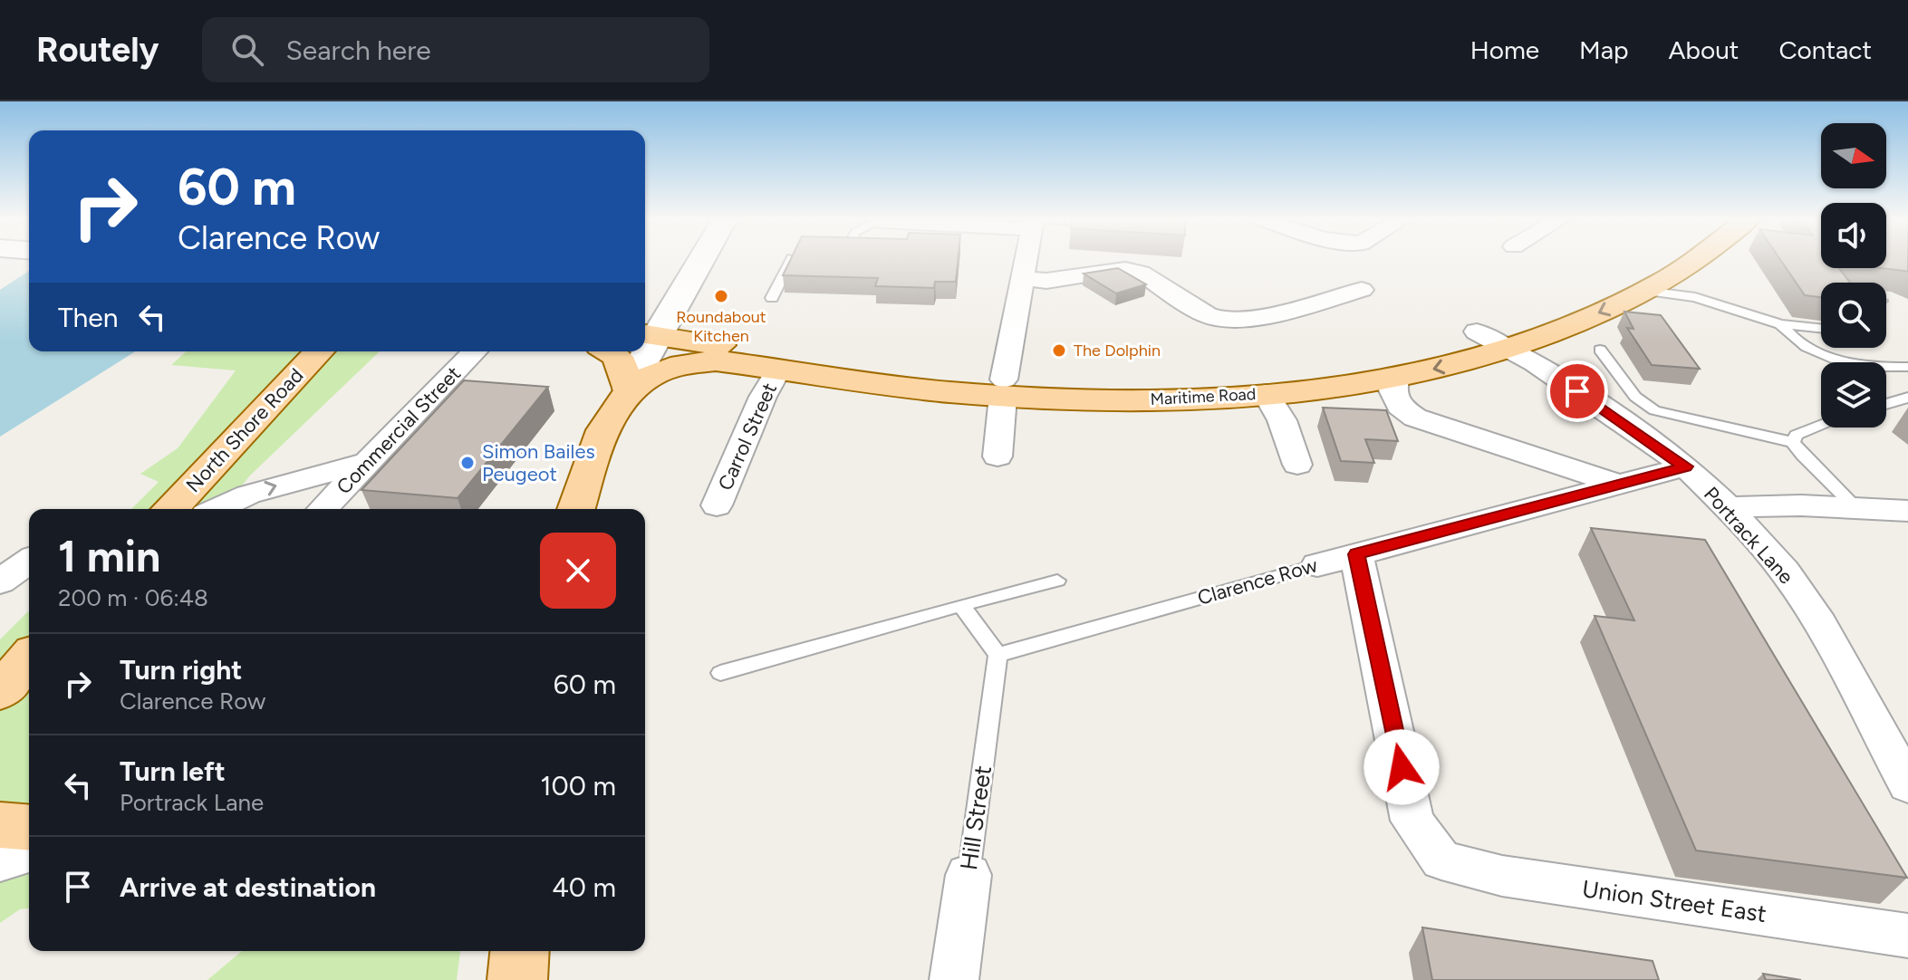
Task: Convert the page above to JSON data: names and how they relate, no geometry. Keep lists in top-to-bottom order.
{
  "streets": {
    "main road": ["Maritime Road", "North Shore Road"],
    "street": [
      "Commercial Street",
      "Carrol Street",
      "Portrack Lane",
      "Clarence Row",
      "Hill Street",
      "Union Street East"
    ]
  },
  "crossings": [
    ["Maritime Road", "Carrol Street"],
    ["Maritime Road", "Portrack Lane"],
    ["Portrack Lane", "Clarence Row"],
    ["Clarence Row", "Hill Street"],
    ["Clarence Row", "Union Street East"]
  ],
  "places": ["Roundabout Kitchen", "The Dolphin", "Simon Bailes Peugeot"],
  "north": "right",
  "page": {
    "header": "Routely",
    "search": "Search here",
    "nav": [
      "Home",
      "Map",
      "About",
      "Contact"
    ],
    "turn": ["60 m", "Clarence Row"],
    "then": "Then",
    "heading": ["1 min", "200 m · 06:48"],
    "list": [
      {
        "name": "Turn right",
        "note": "Clarence Row",
        "value": "60 m"
      },
      {
        "name": "Turn left",
        "note": "Portrack Lane",
        "value": "100 m"
      },
      {
        "name": "Arrive at destination",
        "value": "40 m"
      }
    ]
  }
}
